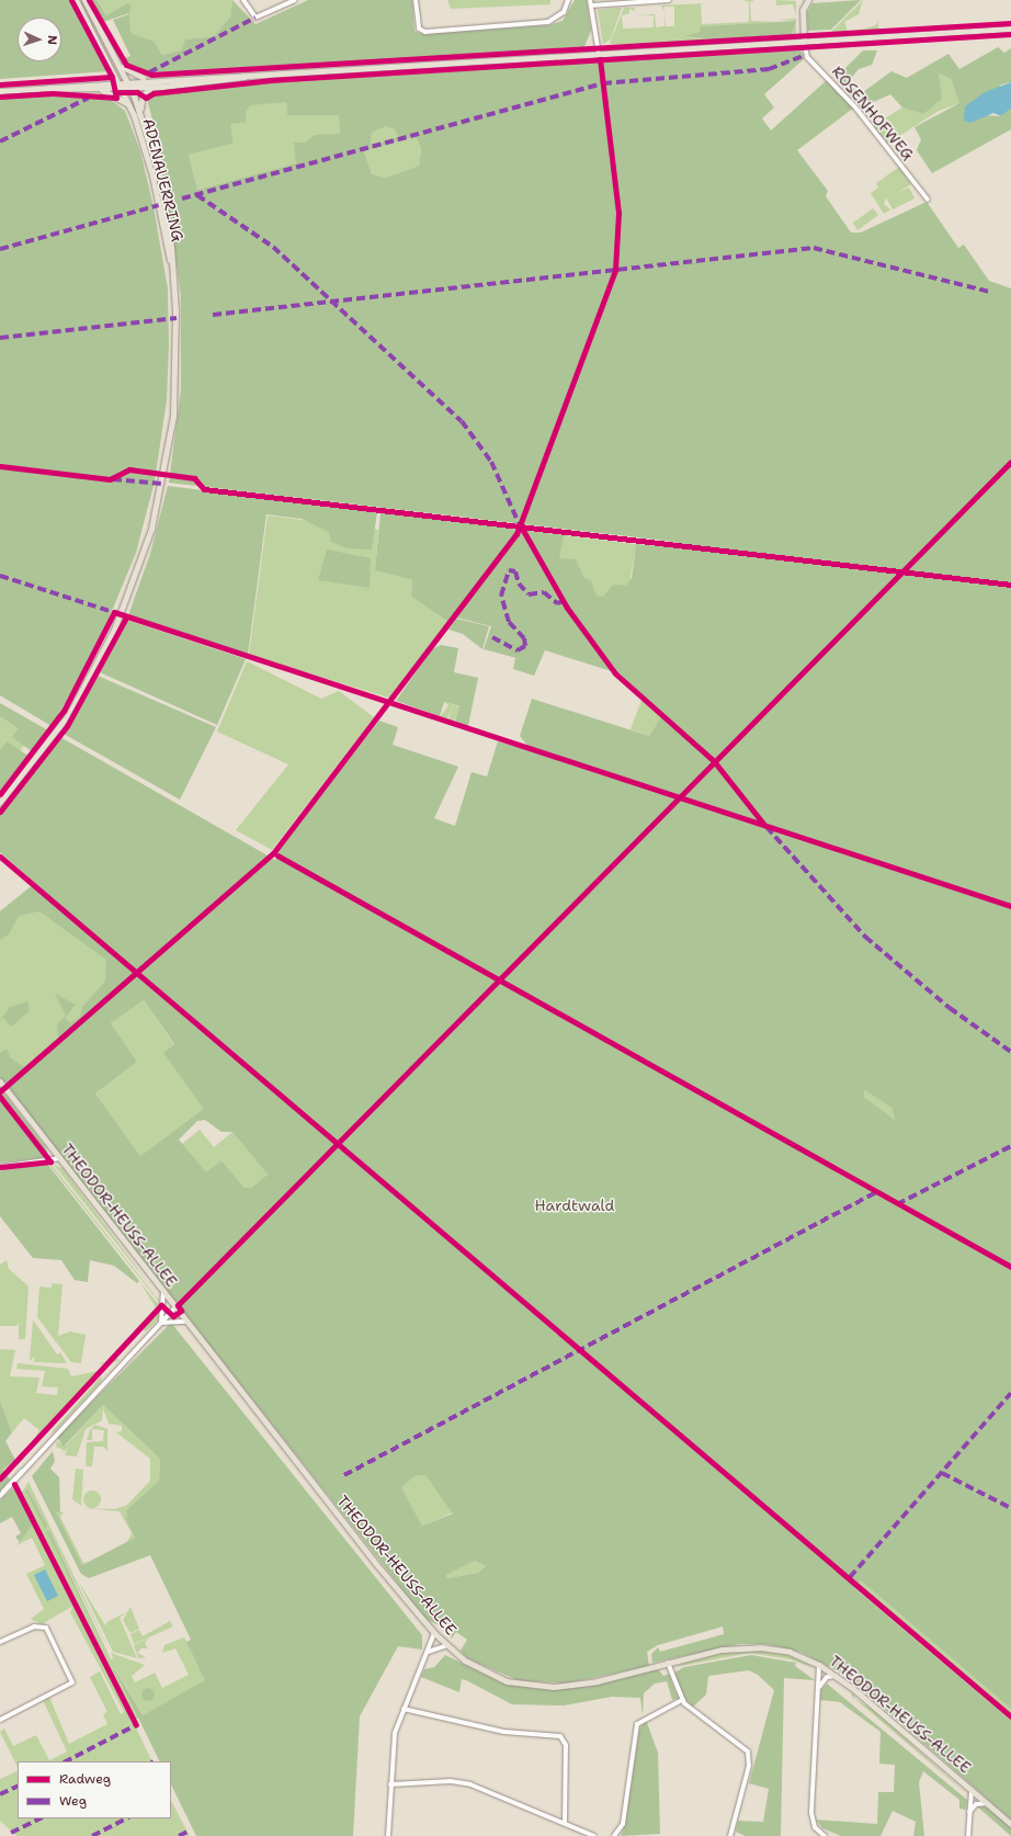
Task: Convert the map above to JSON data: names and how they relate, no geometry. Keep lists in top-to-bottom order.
{
  "streets": {
    "main road": ["ADENAUERRING", "THEODOR-HEUSS-ALLEE"],
    "street": ["ROSENHOFWEG"]
  },
  "parks": ["Hardtwald"],
  "legend": ["Radweg", "Weg"],
  "north": "right"
}
